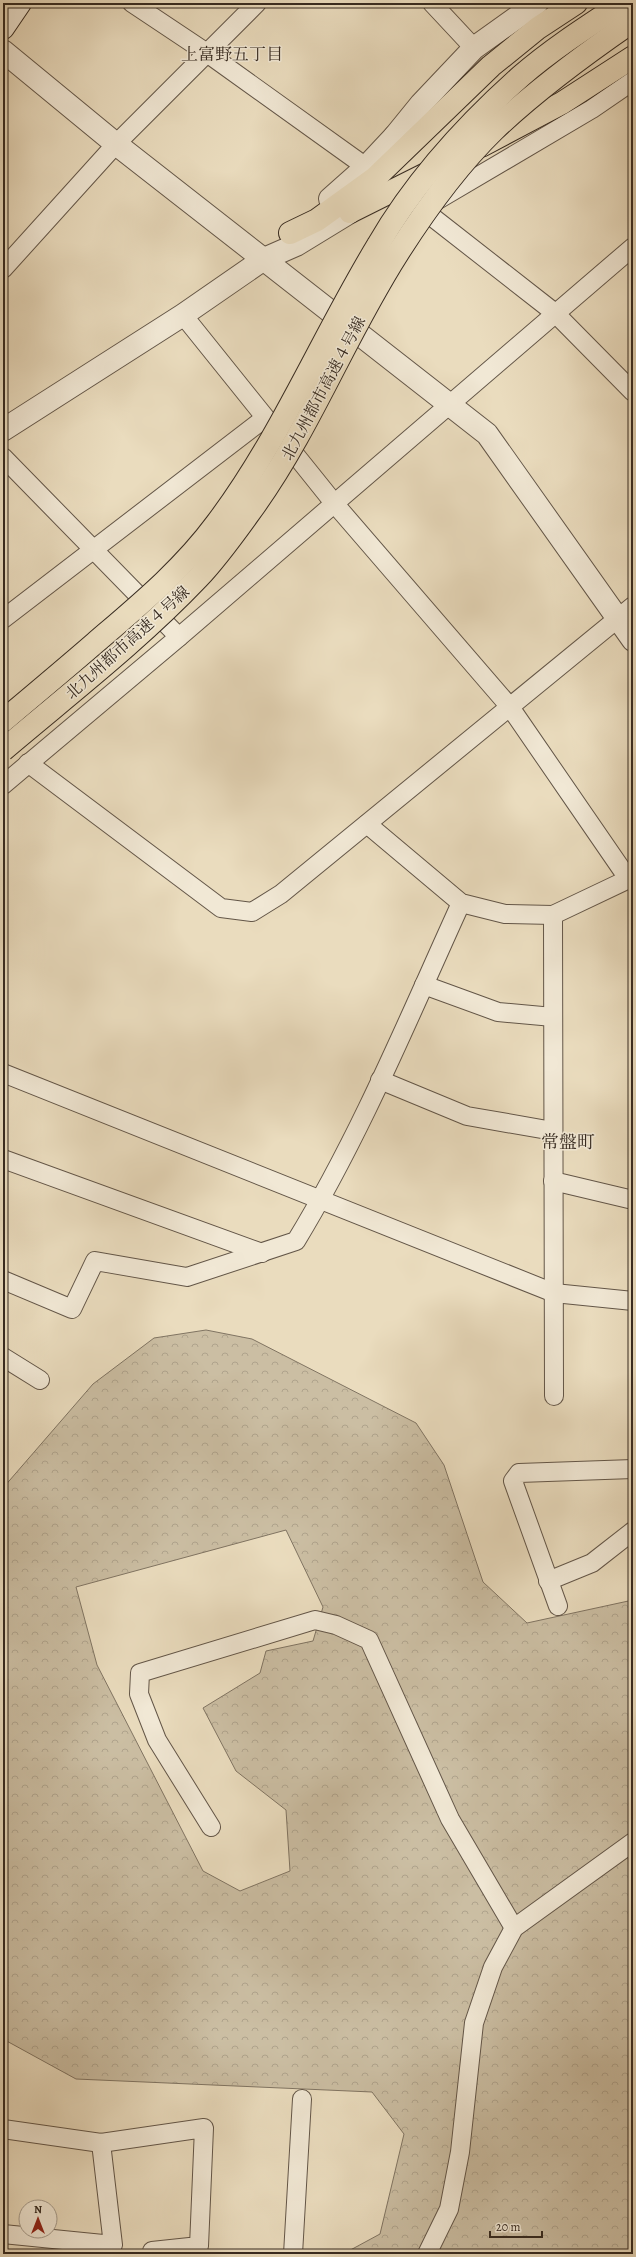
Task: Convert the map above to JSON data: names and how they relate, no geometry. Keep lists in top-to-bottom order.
{
  "streets": {
    "highway": ["北九州都市高速４号線"]
  },
  "districts": ["上富野五丁目", "常盤町"],
  "scale_bar": "20 m",
  "north": "top"
}
